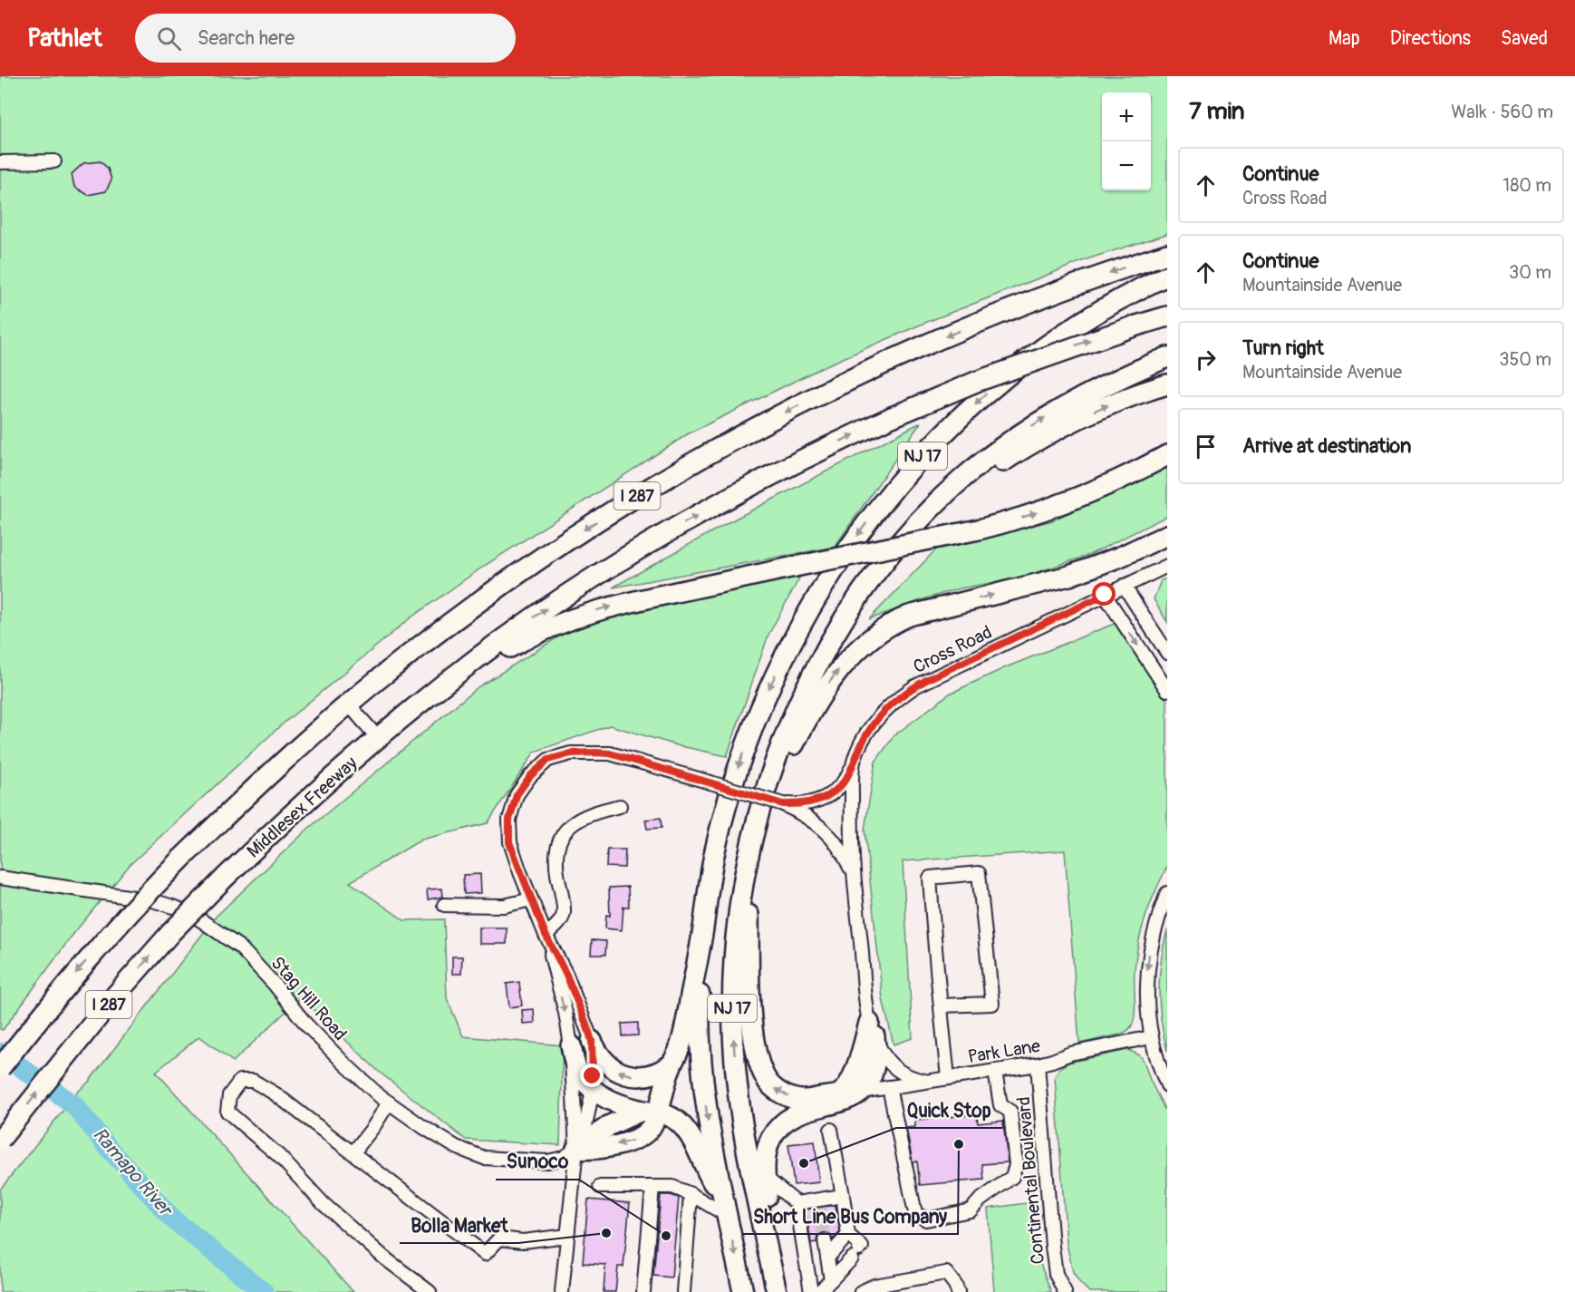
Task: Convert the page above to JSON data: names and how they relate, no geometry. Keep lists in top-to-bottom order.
{
  "streets": {
    "highway": ["NJ 17", "I 287", "Middlesex Freeway"],
    "street": [
      "Cross Road",
      "Stag Hill Road",
      "Park Lane",
      "Continental Boulevard"
    ]
  },
  "crossings": [
    ["I 287", "Middlesex Freeway"],
    ["Park Lane", "Continental Boulevard"]
  ],
  "water": ["Ramapo River"],
  "places": [
    "Short Line Bus Company",
    "Quick Stop",
    "Bolla Market",
    "Sunoco"
  ],
  "page": {
    "header": "Pathlet",
    "search": "Search here",
    "nav": ["Map", "Directions", "Saved"],
    "heading": ["7 min", "Walk · 560 m"],
    "map_buttons": ["+", "−"],
    "list": [
      ["Continue", "Cross Road", "180 m"],
      ["Continue", "Mountainside Avenue", "30 m"],
      ["Turn right", "Mountainside Avenue", "350 m"],
      "Arrive at destination"
    ]
  }
}
